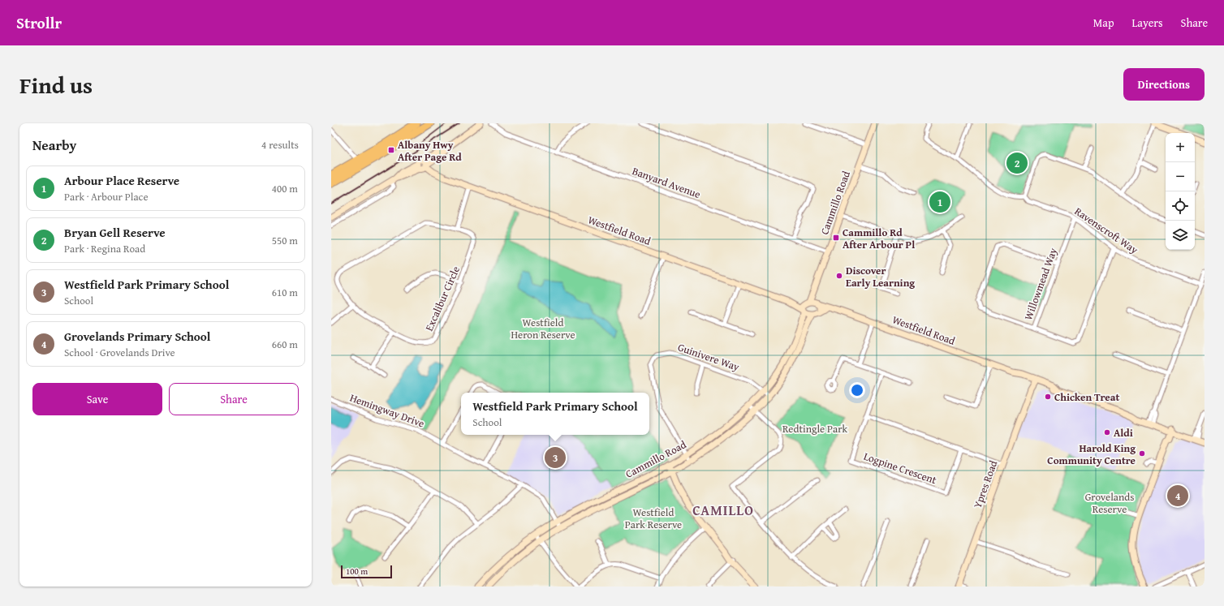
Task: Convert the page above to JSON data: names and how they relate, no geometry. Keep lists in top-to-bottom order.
{
  "streets": {
    "main road": ["Cammillo Road", "Westfield Road", "Ypres Road"],
    "street": [
      "Banyard Avenue",
      "Ravenscroft Way",
      "Willowmead Way",
      "Excalibur Circle",
      "Guinivere Way",
      "Hemingway Drive",
      "Logpine Crescent"
    ]
  },
  "crossings": [
    ["Banyard Avenue", "Cammillo Road"],
    ["Cammillo Road", "Westfield Road"],
    ["Cammillo Road", "Guinivere Way"],
    ["Cammillo Road", "Hemingway Drive"],
    ["Westfield Road", "Ypres Road"],
    ["Ravenscroft Way", "Willowmead Way"]
  ],
  "districts": ["CAMILLO"],
  "parks": [
    "Westfield Heron Reserve",
    "Redtingle Park",
    "Grovelands Reserve",
    "Westfield Park Reserve"
  ],
  "places": {
    "transit": ["Albany Hwy After Page Rd", "Cammillo Rd After Arbour Pl"],
    "other": [
      "Discover Early Learning",
      "Chicken Treat",
      "Aldi",
      "Harold King Community Centre"
    ]
  },
  "scale_bar": "100 m",
  "page": {
    "header": "Strollr",
    "nav": ["Map", "Layers", "Share"],
    "title": "Find us",
    "buttons": [
      "Directions",
      ["Save", "Share"]
    ],
    "heading": ["Nearby", "4 results"],
    "map_buttons": ["+", "−"],
    "pins": [
      "2",
      "1",
      "3",
      "4"
    ],
    "list": [
      {
        "mark": "1",
        "name": "Arbour Place Reserve",
        "note": "Park · Arbour Place",
        "value": "400 m"
      },
      {
        "mark": "2",
        "name": "Bryan Gell Reserve",
        "note": "Park · Regina Road",
        "value": "550 m"
      },
      {
        "mark": "3",
        "name": "Westfield Park Primary School",
        "note": "School",
        "value": "610 m"
      },
      {
        "mark": "4",
        "name": "Grovelands Primary School",
        "note": "School · Grovelands Drive",
        "value": "660 m"
      }
    ],
    "popup": ["Westfield Park Primary School", "School"],
    "scale": "100 m"
  }
}
